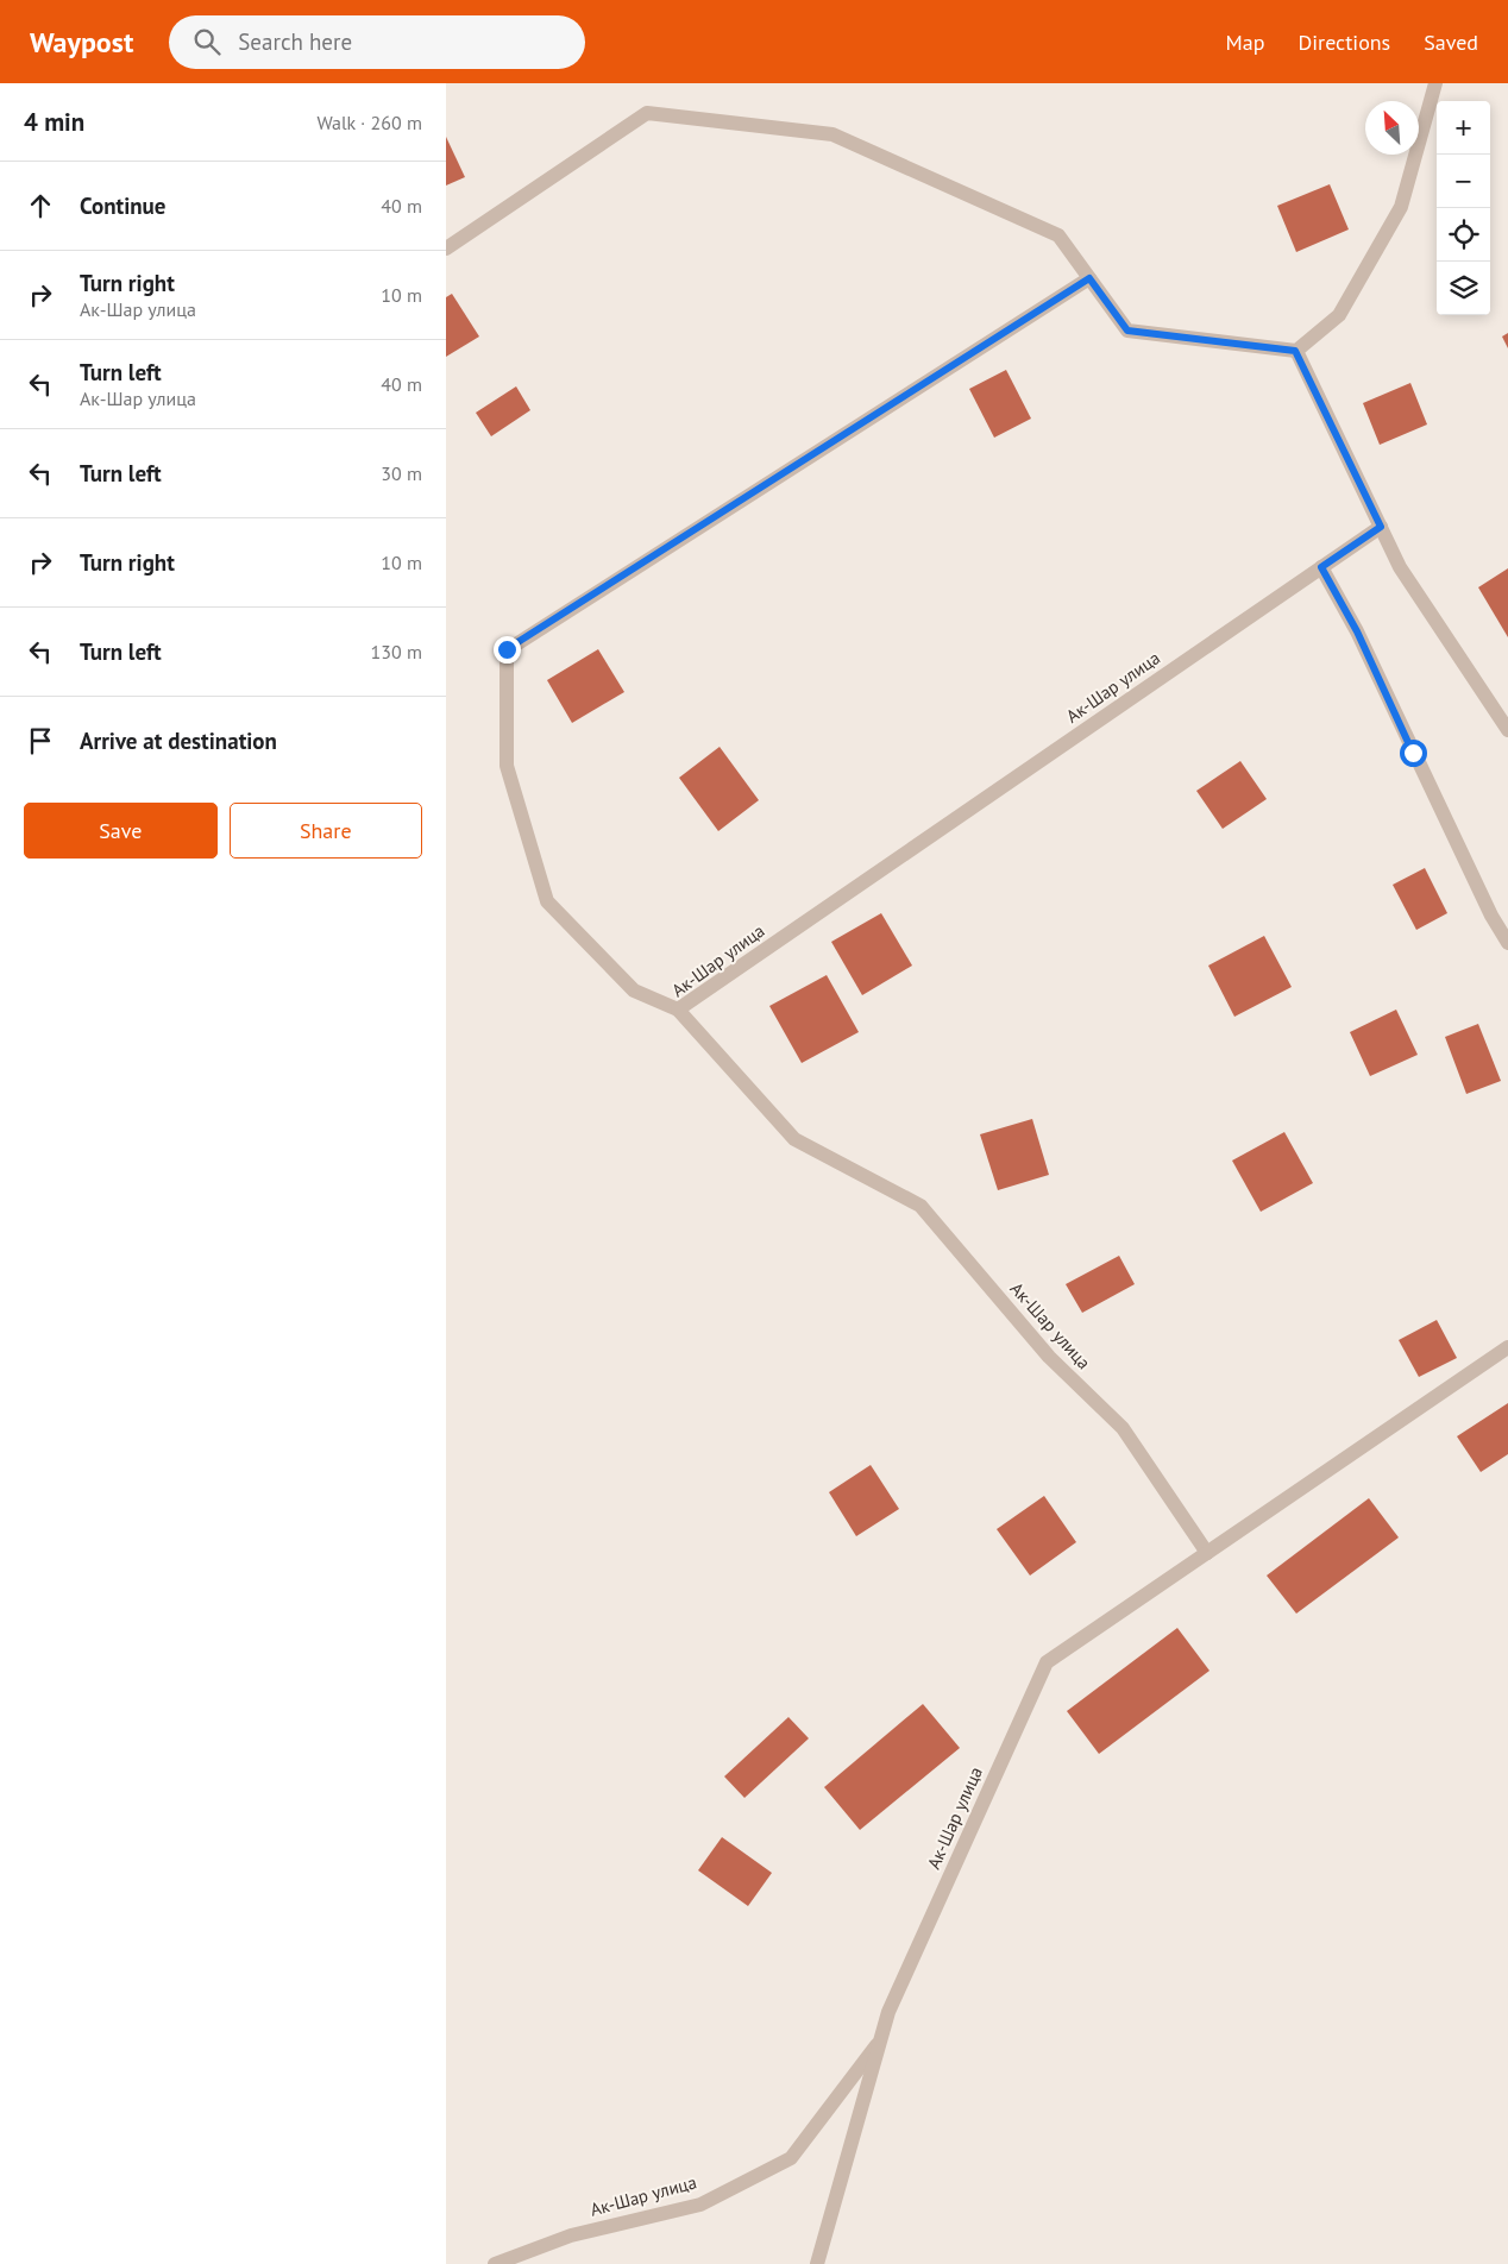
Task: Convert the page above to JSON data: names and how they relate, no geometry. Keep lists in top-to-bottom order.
{
  "streets": {
    "street": ["Ак-Шар улица"]
  },
  "north": "top left",
  "page": {
    "header": "Waypost",
    "search": "Search here",
    "nav": ["Map", "Directions", "Saved"],
    "heading": ["4 min", "Walk · 260 m"],
    "map_buttons": ["+", "−"],
    "list": [
      ["Continue", "40 m"],
      ["Turn right", "Ак-Шар улица", "10 m"],
      ["Turn left", "Ак-Шар улица", "40 m"],
      ["Turn left", "30 m"],
      ["Turn right", "10 m"],
      ["Turn left", "130 m"],
      "Arrive at destination"
    ],
    "buttons": ["Save", "Share"]
  }
}
